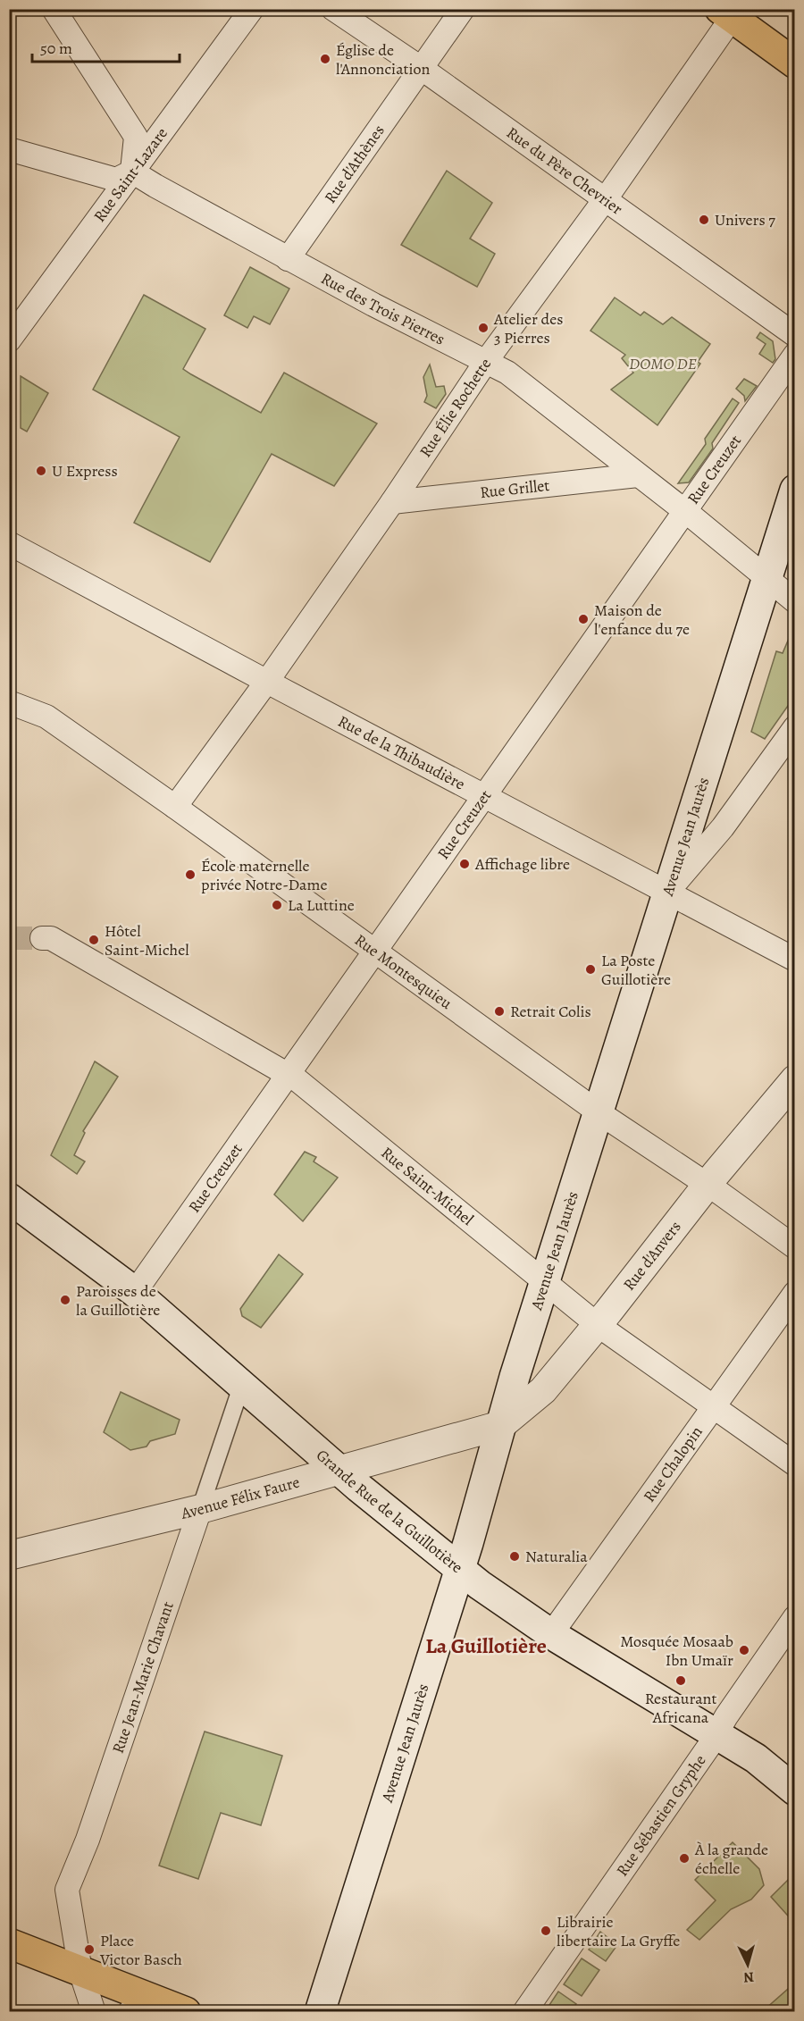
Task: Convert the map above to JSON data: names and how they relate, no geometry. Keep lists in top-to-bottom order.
{
  "streets": {
    "main road": ["Avenue Jean Jaurès", "Grande Rue de la Guillotière"],
    "street": [
      "Rue d'Athènes",
      "Rue du Père Chevrier",
      "Rue Saint-Lazare",
      "Rue des Trois Pierres",
      "Rue Élie Rochette",
      "Rue Creuzet",
      "Rue Grillet",
      "Rue de la Thibaudière",
      "Rue Montesquieu",
      "Rue Saint-Michel",
      "Rue d'Anvers",
      "Rue Chalopin",
      "Avenue Félix Faure",
      "Rue Jean-Marie Chavant",
      "Rue Sébastien Gryphe"
    ]
  },
  "crossings": [
    ["Rue d'Athènes", "Rue du Père Chevrier"],
    ["Rue d'Athènes", "Rue des Trois Pierres"],
    ["Rue du Père Chevrier", "Rue Élie Rochette"],
    ["Rue Saint-Lazare", "Rue des Trois Pierres"],
    ["Rue des Trois Pierres", "Rue Élie Rochette"],
    ["Rue des Trois Pierres", "Rue Creuzet"],
    ["Rue des Trois Pierres", "Rue Grillet"],
    ["Rue des Trois Pierres", "Avenue Jean Jaurès"],
    ["Rue Élie Rochette", "Rue Grillet"],
    ["Rue Élie Rochette", "Rue de la Thibaudière"],
    ["Rue Élie Rochette", "Rue Montesquieu"],
    ["Rue Creuzet", "Rue de la Thibaudière"],
    ["Rue Creuzet", "Rue Montesquieu"],
    ["Rue Creuzet", "Rue Saint-Michel"],
    ["Rue Creuzet", "Grande Rue de la Guillotière"],
    ["Rue de la Thibaudière", "Avenue Jean Jaurès"],
    ["Avenue Jean Jaurès", "Rue Montesquieu"],
    ["Avenue Jean Jaurès", "Rue Saint-Michel"],
    ["Avenue Jean Jaurès", "Rue d'Anvers"],
    ["Avenue Jean Jaurès", "Avenue Félix Faure"],
    ["Avenue Jean Jaurès", "Grande Rue de la Guillotière"],
    ["Rue Montesquieu", "Rue d'Anvers"],
    ["Rue Saint-Michel", "Rue d'Anvers"],
    ["Rue Saint-Michel", "Rue Chalopin"],
    ["Rue d'Anvers", "Avenue Félix Faure"],
    ["Rue Chalopin", "Grande Rue de la Guillotière"],
    ["Avenue Félix Faure", "Grande Rue de la Guillotière"],
    ["Avenue Félix Faure", "Rue Jean-Marie Chavant"],
    ["Grande Rue de la Guillotière", "Rue Jean-Marie Chavant"],
    ["Grande Rue de la Guillotière", "Rue Sébastien Gryphe"]
  ],
  "districts": ["La Guillotière"],
  "parks": ["DOMO DE"],
  "places": [
    "Église de l'Annonciation",
    "Univers 7",
    "Atelier des 3 Pierres",
    "U Express",
    "Maison de l'enfance du 7e",
    "Affichage libre",
    "École maternelle privée Notre-Dame",
    "La Luttine",
    "Hôtel Saint-Michel",
    "La Poste Guillotière",
    "Retrait Colis",
    "Paroisses de la Guillotière",
    "Naturalia",
    "Mosquée Mosaab Ibn Umaïr",
    "Restaurant Africana",
    "À la grande échelle",
    "Librairie libertaire La Gryffe",
    "Place Victor Basch"
  ],
  "scale_bar": "50 m",
  "north": "bottom"
}
